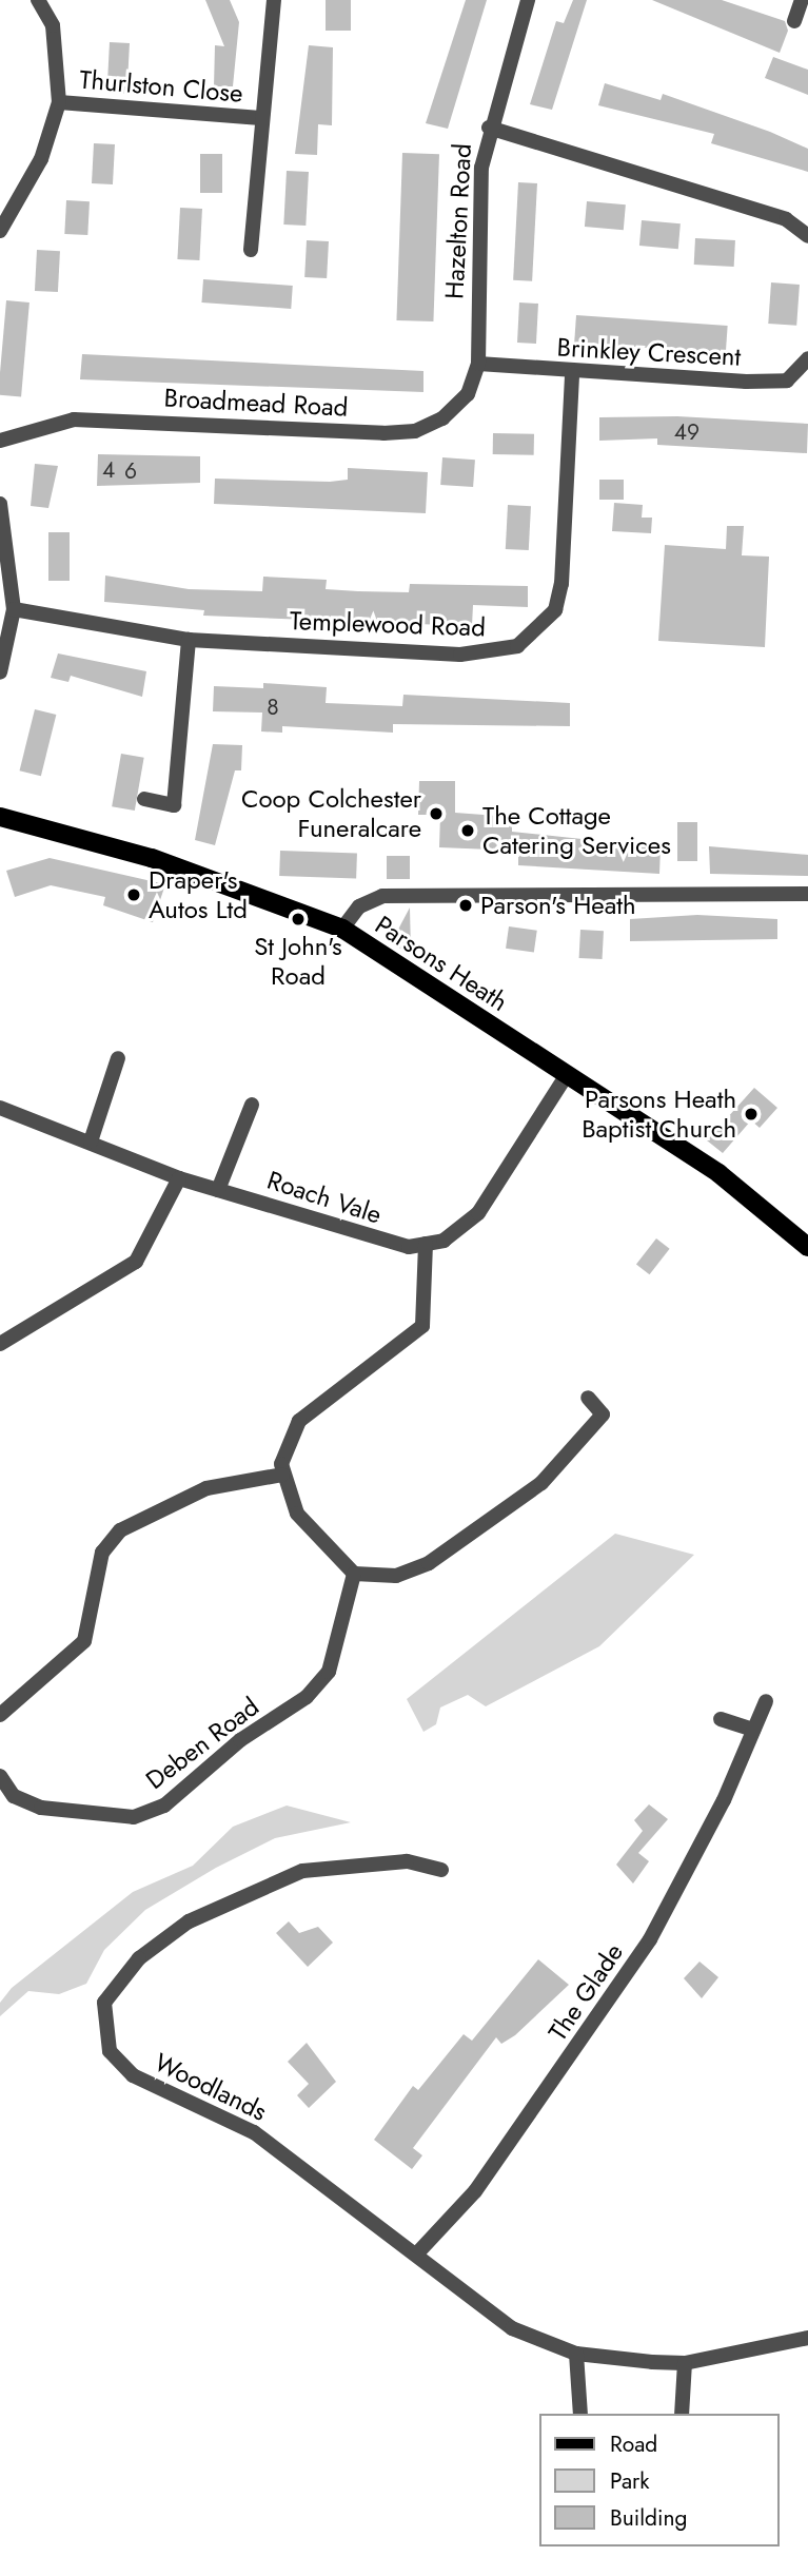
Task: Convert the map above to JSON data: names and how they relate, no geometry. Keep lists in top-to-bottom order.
{
  "streets": {
    "main road": ["Parsons Heath"],
    "street": [
      "Thurlston Close",
      "Hazelton Road",
      "Brinkley Crescent",
      "Broadmead Road",
      "Templewood Road",
      "Roach Vale",
      "Deben Road",
      "The Glade",
      "Woodlands"
    ]
  },
  "crossings": [
    ["Hazelton Road", "Brinkley Crescent"],
    ["Hazelton Road", "Broadmead Road"],
    ["Brinkley Crescent", "Broadmead Road"],
    ["Brinkley Crescent", "Templewood Road"],
    ["Parsons Heath", "Roach Vale"],
    ["The Glade", "Woodlands"]
  ],
  "places": [
    "Coop Colchester Funeralcare",
    "The Cottage Catering Services",
    "Draper's Autos Ltd",
    "Parson's Heath",
    "St John's Road",
    "Parsons Heath Baptist Church"
  ],
  "house_numbers": [
    "49",
    "4",
    "6",
    "8"
  ],
  "legend": ["Road", "Park", "Building"]
}
